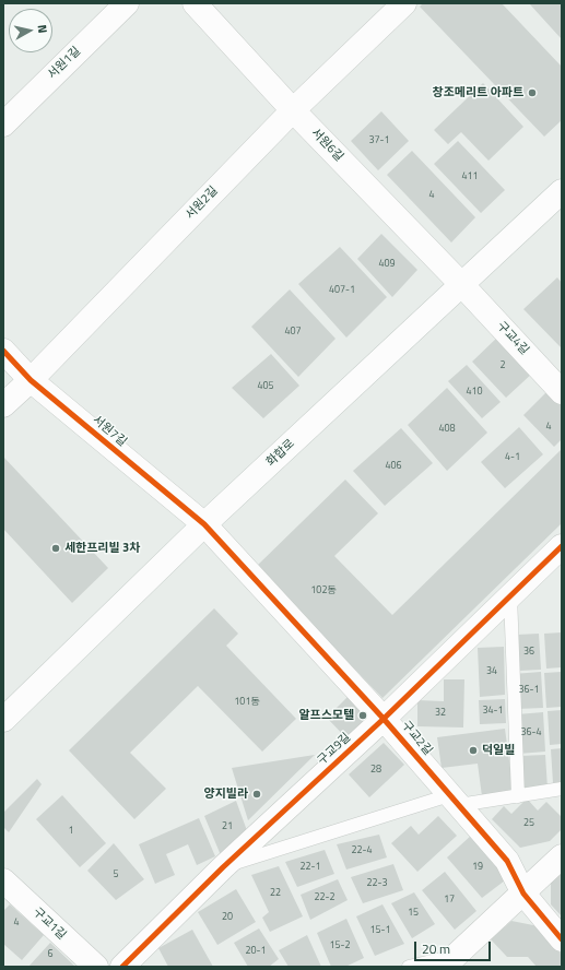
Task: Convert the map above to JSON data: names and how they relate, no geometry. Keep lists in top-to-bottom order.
{
  "streets": {
    "street": [
      "서원1길",
      "서원6길",
      "서원2길",
      "구교4길",
      "서원7길",
      "화합로",
      "구교2길",
      "구교9길",
      "구교1길"
    ]
  },
  "crossings": [
    ["서원6길", "서원2길"],
    ["서원6길", "구교4길"],
    ["서원6길", "화합로"],
    ["서원2길", "서원7길"],
    ["구교4길", "화합로"],
    ["서원7길", "화합로"],
    ["서원7길", "구교2길"],
    ["화합로", "구교2길"],
    ["구교2길", "구교9길"]
  ],
  "places": [
    "창조메리트 아파트",
    "세한프리빌 3차",
    "알프스모텔",
    "덕일빌",
    "양지빌라"
  ],
  "house_numbers": [
    "37-1",
    "411",
    "4",
    "409",
    "407-1",
    "407",
    "2",
    "405",
    "410",
    "4",
    "408",
    "4-1",
    "406",
    "102동",
    "36",
    "34",
    "36-1",
    "101동",
    "34-1",
    "32",
    "36-4",
    "28",
    "25",
    "21",
    "1",
    "22-4",
    "22-1",
    "19",
    "5",
    "22-3",
    "22",
    "22-2",
    "17",
    "15",
    "20",
    "4",
    "15-1",
    "15-2",
    "20-1",
    "6"
  ],
  "scale_bar": "20 m",
  "north": "right"
}
